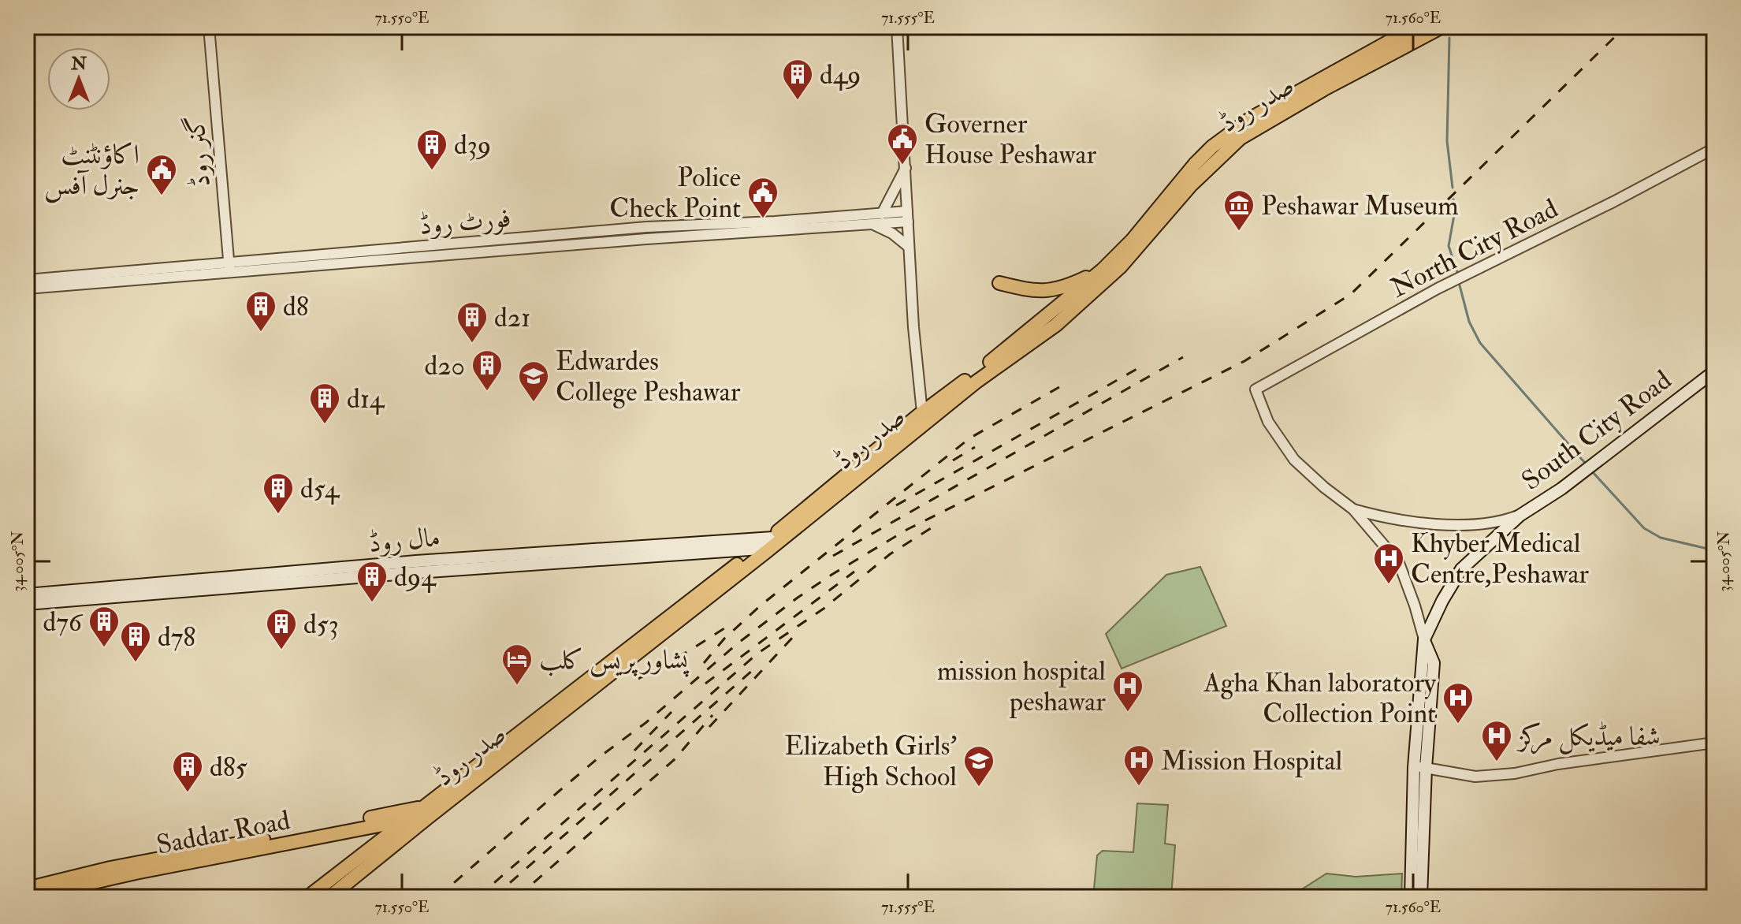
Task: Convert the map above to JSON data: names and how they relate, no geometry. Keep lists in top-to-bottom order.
{
  "streets": {
    "main road": [
      "صدر روڈ",
      "South City Road",
      "مال روڈ",
      "Saddar Road"
    ],
    "street": ["گنر روڈ", "فورٹ روڈ", "North City Road"]
  },
  "crossings": [
    ["صدر روڈ", "مال روڈ"],
    ["صدر روڈ", "Saddar Road"],
    ["گنر روڈ", "فورٹ روڈ"],
    ["North City Road", "South City Road"]
  ],
  "places": {
    "building": [
      "d49",
      "d39",
      "d8",
      "d21",
      "d20",
      "d14",
      "d54",
      "d94",
      "d76",
      "d53",
      "d78",
      "d85"
    ],
    "public building": ["Governer House Peshawar", "اکاؤنٹنٹ جنرل آفس", "Police Check Point"],
    "museum": ["Peshawar Museum"],
    "school or university": ["Edwardes College Peshawar", "Elizabeth Girls' High School"],
    "hospital": [
      "Khyber Medical Centre,Peshawar",
      "mission hospital peshawar",
      "Agha Khan laboratory Collection Point",
      "شفا میڈیکل مركز",
      "Mission Hospital"
    ],
    "hotel": ["پشاور پریس کلب"]
  },
  "north": "top",
  "coordinates": [
    "71.550°E",
    "71.555°E",
    "71.560°E",
    "34.005°N"
  ]
}
